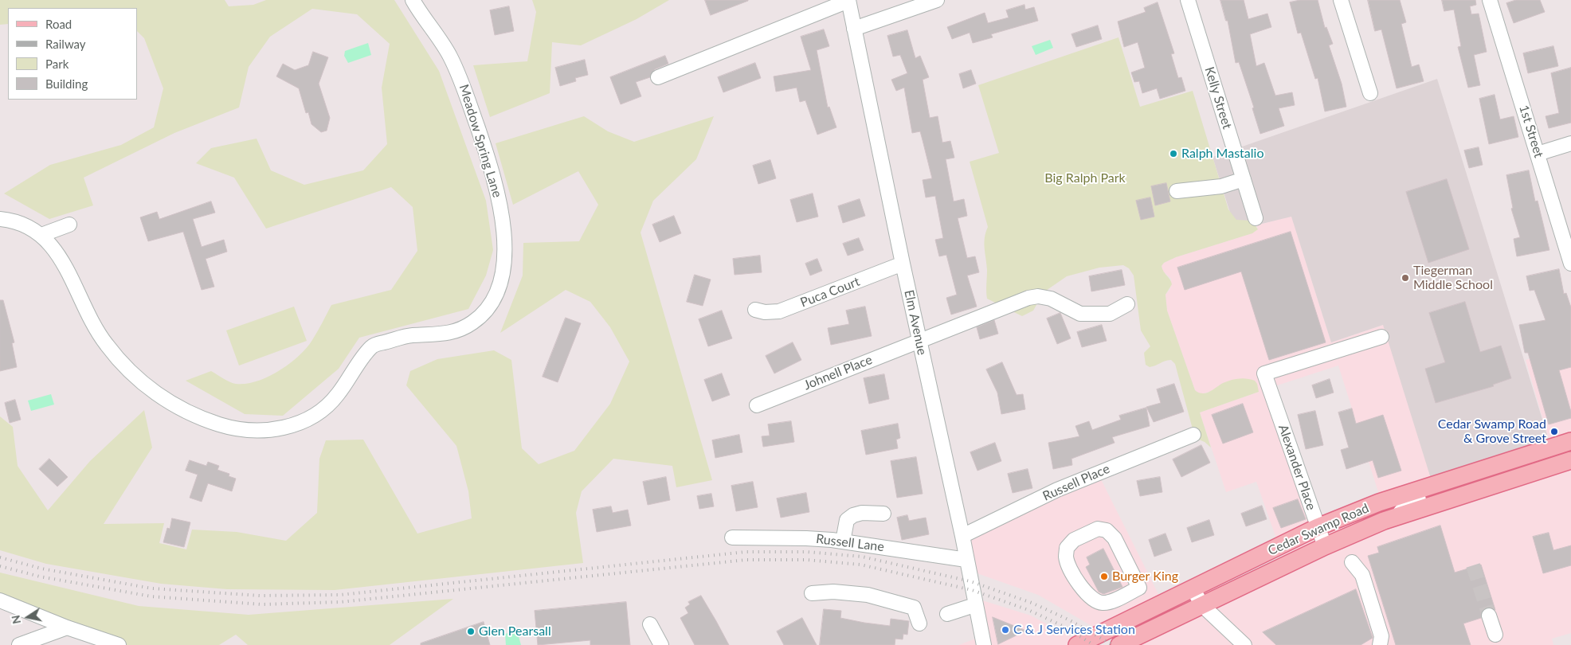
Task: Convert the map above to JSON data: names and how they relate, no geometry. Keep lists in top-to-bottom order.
{
  "streets": {
    "main road": ["Cedar Swamp Road"],
    "street": [
      "Kelly Street",
      "1st Street",
      "Meadow Spring Lane",
      "Puca Court",
      "Elm Avenue",
      "Johnell Place",
      "Alexander Place",
      "Russell Place",
      "Russell Lane"
    ]
  },
  "crossings": [
    ["Puca Court", "Elm Avenue"],
    ["Elm Avenue", "Johnell Place"],
    ["Elm Avenue", "Russell Place"],
    ["Elm Avenue", "Russell Lane"],
    ["Alexander Place", "Cedar Swamp Road"]
  ],
  "parks": ["Big Ralph Park"],
  "places": [
    "Ralph Mastalio",
    "Tiegerman Middle School",
    "Cedar Swamp Road & Grove Street",
    "Burger King",
    "C & J Services Station",
    "Glen Pearsall"
  ],
  "legend": [
    "Road",
    "Railway",
    "Park",
    "Building"
  ],
  "north": "left"
}
